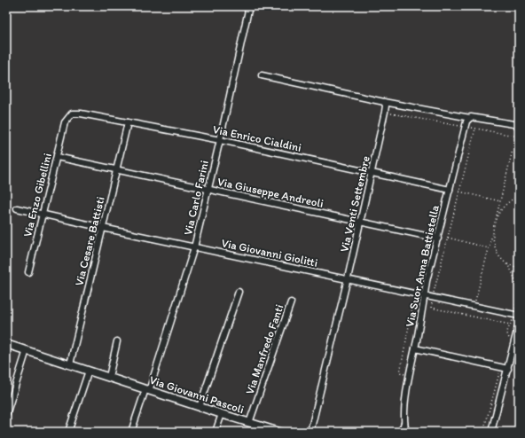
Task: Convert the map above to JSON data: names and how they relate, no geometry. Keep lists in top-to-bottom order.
{
  "streets": {
    "street": [
      "Via Enrico Cialdini",
      "Via Giuseppe Andreoli",
      "Via Enzo Gibellini",
      "Via Carlo Farini",
      "Via Venti Settembre",
      "Via Cesare Battisti",
      "Via Giovanni Giolitti",
      "Via Suor Anna Battistella",
      "Via Manfredo Fanti",
      "Via Giovanni Pascoli"
    ]
  },
  "crossings": [
    ["Via Enrico Cialdini", "Via Enzo Gibellini"],
    ["Via Enrico Cialdini", "Via Carlo Farini"],
    ["Via Enrico Cialdini", "Via Venti Settembre"],
    ["Via Enrico Cialdini", "Via Cesare Battisti"],
    ["Via Enrico Cialdini", "Via Suor Anna Battistella"],
    ["Via Giuseppe Andreoli", "Via Enzo Gibellini"],
    ["Via Giuseppe Andreoli", "Via Carlo Farini"],
    ["Via Giuseppe Andreoli", "Via Venti Settembre"],
    ["Via Giuseppe Andreoli", "Via Cesare Battisti"],
    ["Via Giuseppe Andreoli", "Via Suor Anna Battistella"],
    ["Via Enzo Gibellini", "Via Giovanni Giolitti"],
    ["Via Carlo Farini", "Via Giovanni Giolitti"],
    ["Via Carlo Farini", "Via Giovanni Pascoli"],
    ["Via Venti Settembre", "Via Giovanni Giolitti"],
    ["Via Cesare Battisti", "Via Giovanni Giolitti"],
    ["Via Cesare Battisti", "Via Giovanni Pascoli"],
    ["Via Giovanni Giolitti", "Via Suor Anna Battistella"],
    ["Via Manfredo Fanti", "Via Giovanni Pascoli"]
  ]
}
